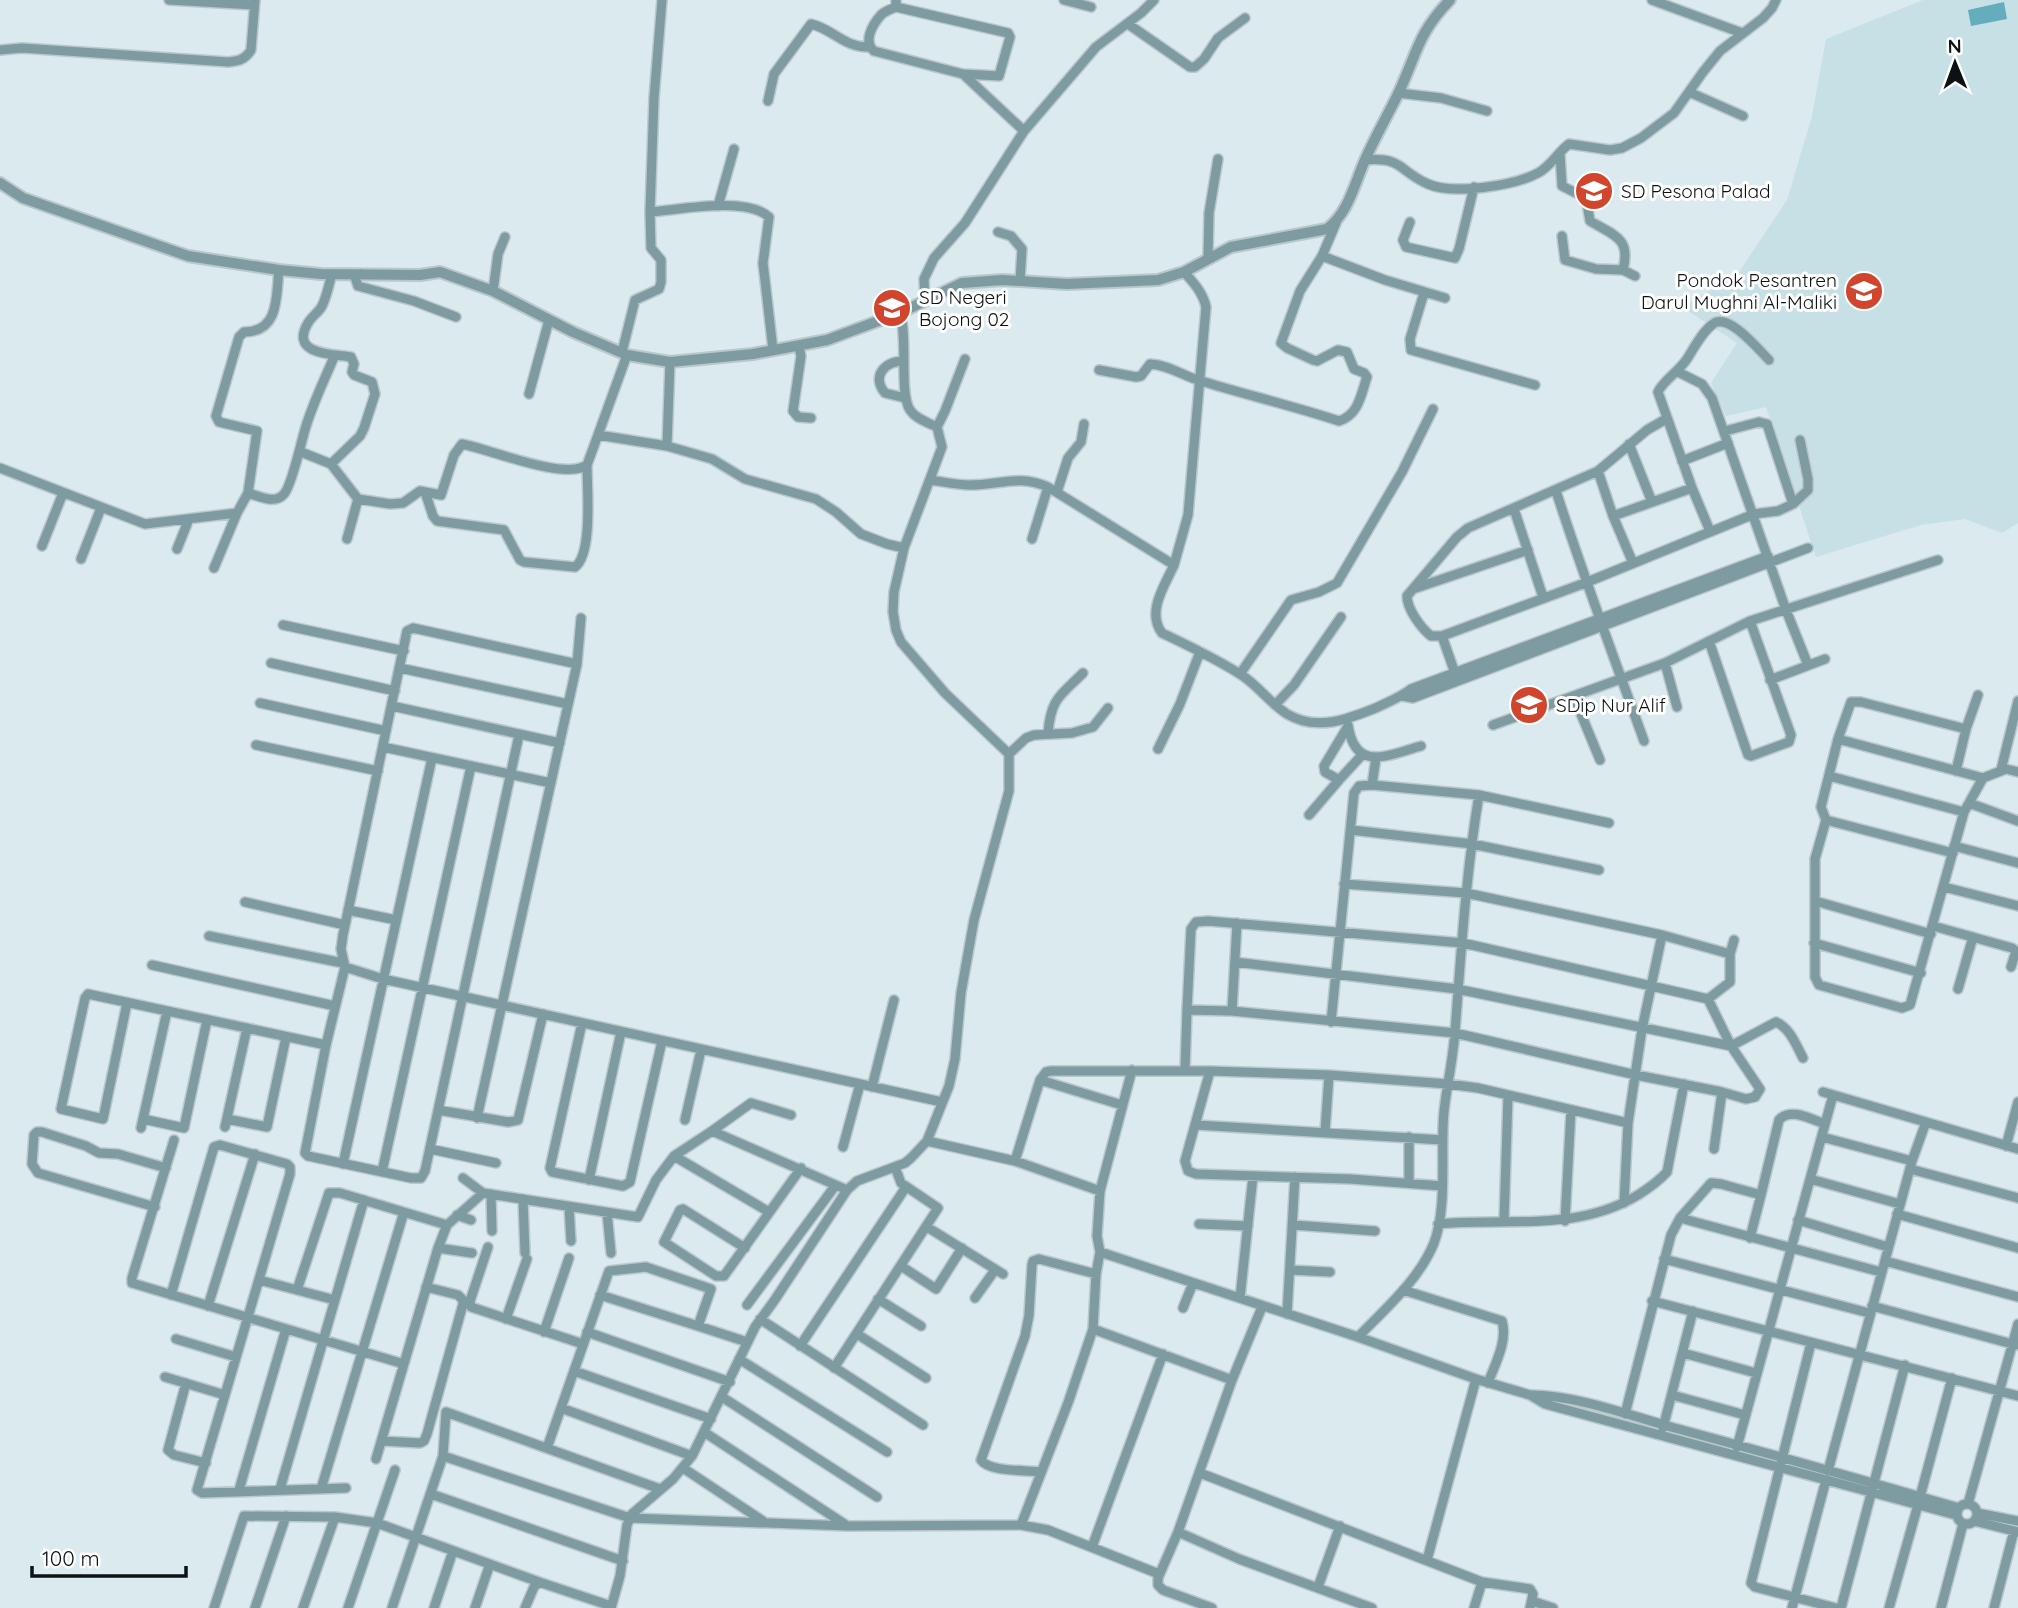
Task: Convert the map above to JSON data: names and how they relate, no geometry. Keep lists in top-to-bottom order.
{
  "places": {
    "school or university": [
      "SD Pesona Palad",
      "Pondok Pesantren Darul Mughni Al-Maliki",
      "SD Negeri Bojong 02",
      "SDip Nur Alif"
    ]
  },
  "scale_bar": "100 m",
  "north": "top"
}
